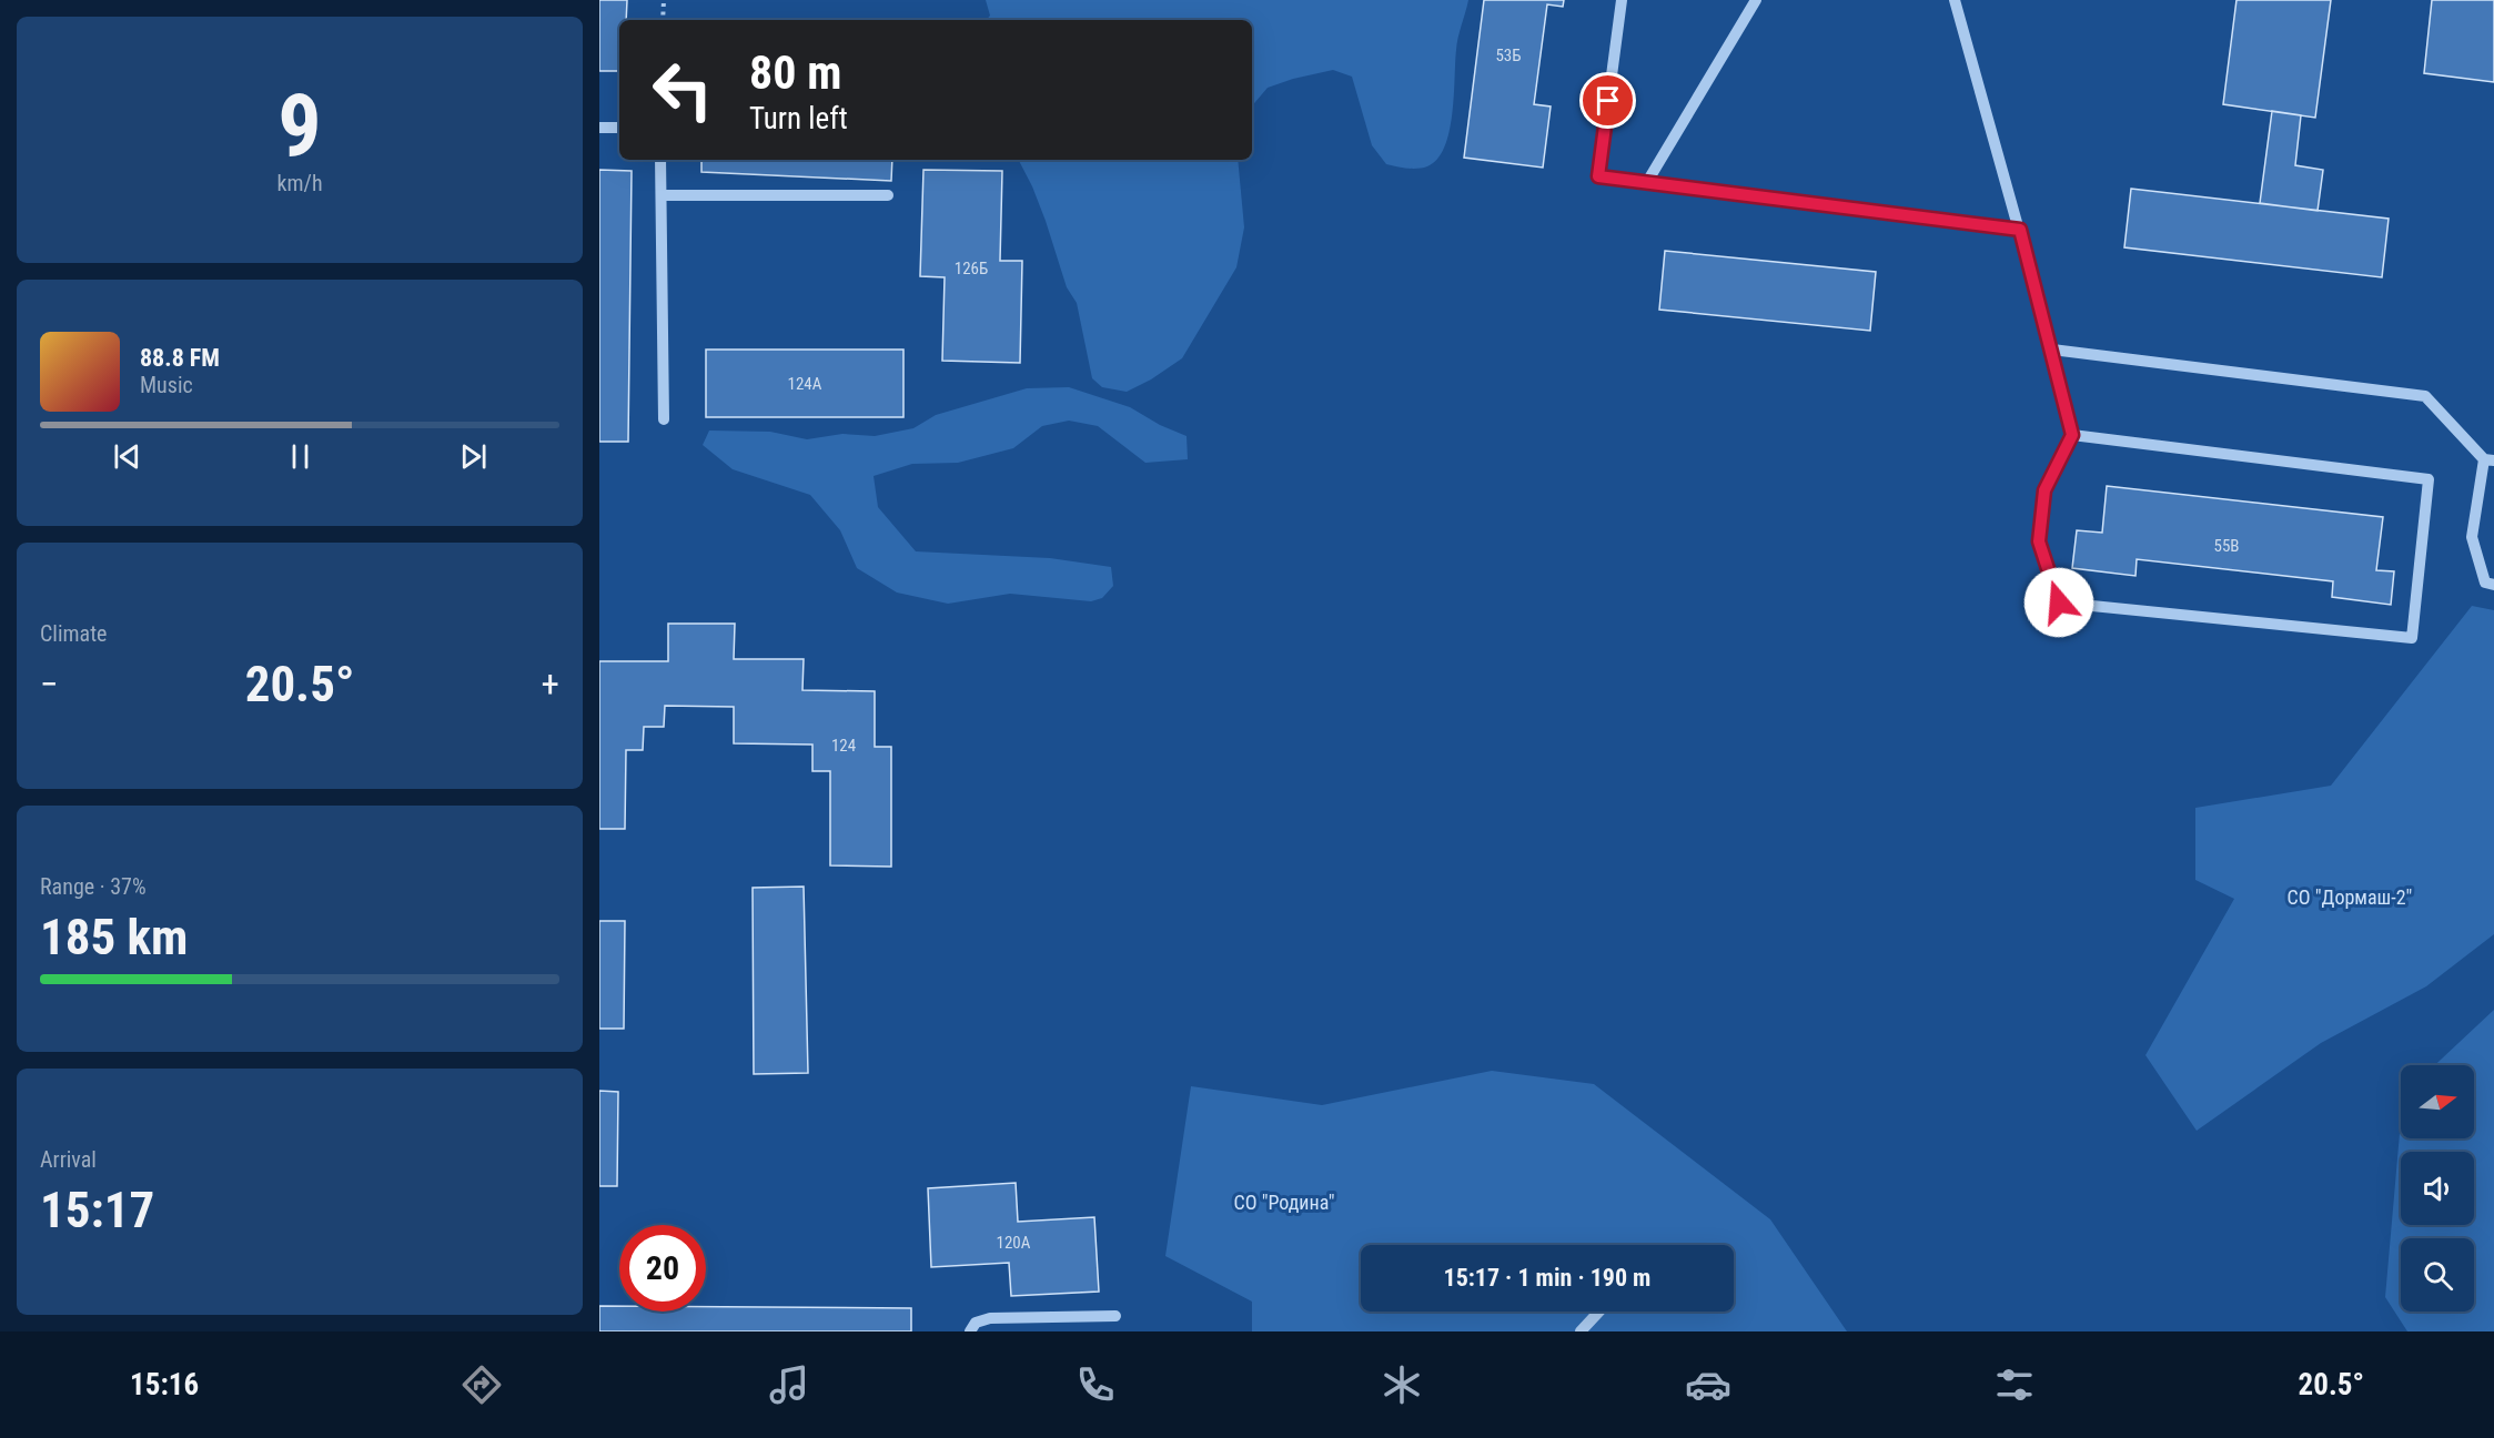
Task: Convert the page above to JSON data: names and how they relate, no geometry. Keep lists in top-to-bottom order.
{
  "parks": ["СО \"Дормаш-2\"", "СО \"Родина\""],
  "house_numbers": [
    "53Б",
    "126Б",
    "124А",
    "55В",
    "124",
    "120А"
  ],
  "north": "right",
  "page": {
    "tile": [
      ["9", "km/h"],
      "Climate",
      ["Range · 37%", "185 km"],
      ["Arrival", "15:17"]
    ],
    "turn": ["80 m", "Turn left"],
    "song": ["88.8 FM", "Music"],
    "heat": ["−", "20.5°", "+"],
    "limit": "20",
    "trip": "15:17 · 1 min · 190 m",
    "tabs": ["15:16", "20.5°"]
  }
}
